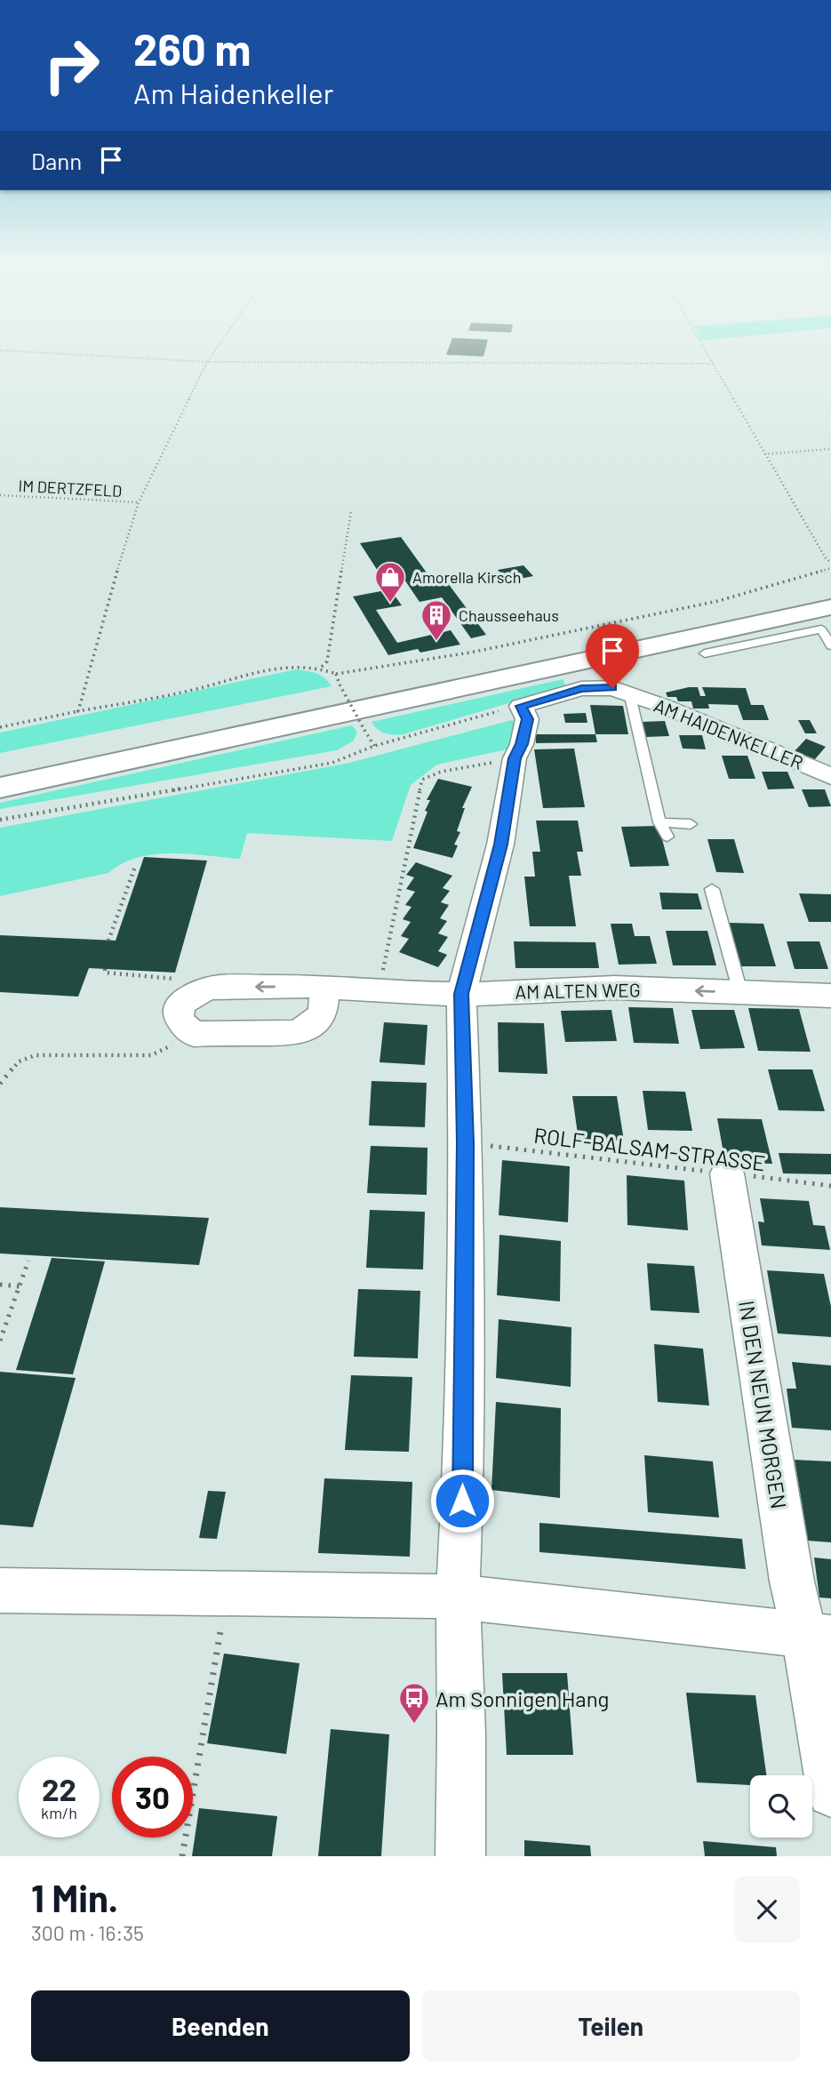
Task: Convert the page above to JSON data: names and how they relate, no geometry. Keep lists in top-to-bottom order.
{
  "streets": {
    "street": ["AM HAIDENKELLER", "AM ALTEN WEG", "IN DEN NEUN MORGEN"],
    "path": ["IM DERTZFELD", "ROLF-BALSAM-STRASSE"]
  },
  "crossings": [
    ["ROLF-BALSAM-STRASSE", "IN DEN NEUN MORGEN"]
  ],
  "one_way": ["AM ALTEN WEG"],
  "places": {
    "shop": ["Amorella Kirsch"],
    "building": ["Chausseehaus"],
    "bus stop": ["Am Sonnigen Hang"]
  },
  "page": {
    "turn": ["260 m", "Am Haidenkeller"],
    "then": "Dann",
    "speed": "22 km/h",
    "limit": "30",
    "heading": ["1 Min.", "300 m · 16:35"],
    "buttons": ["Beenden", "Teilen"]
  }
}
